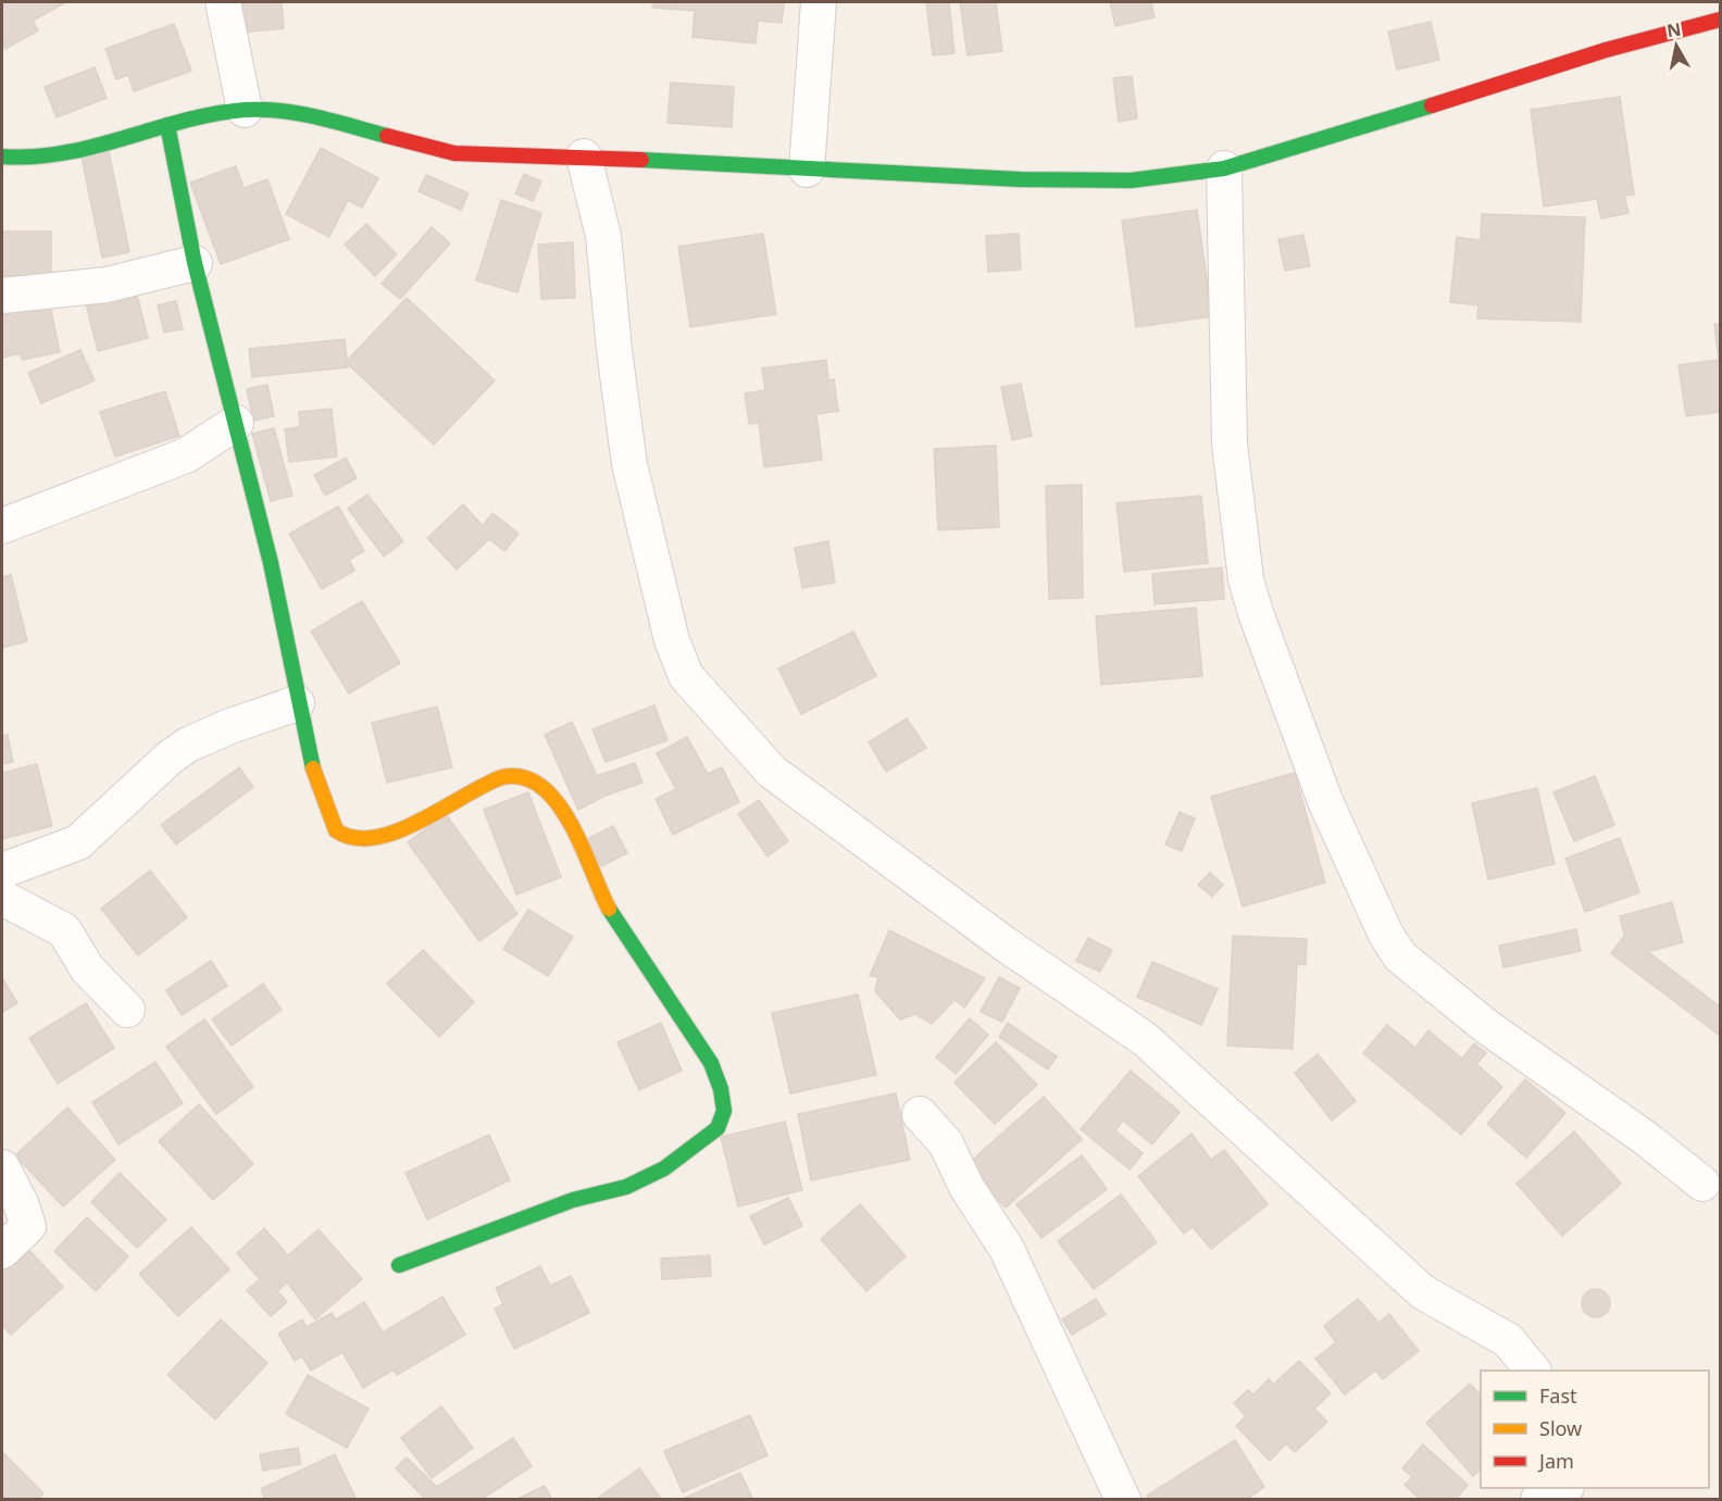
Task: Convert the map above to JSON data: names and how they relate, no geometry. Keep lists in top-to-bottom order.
{
  "legend": ["Fast", "Slow", "Jam"],
  "north": "top"
}
